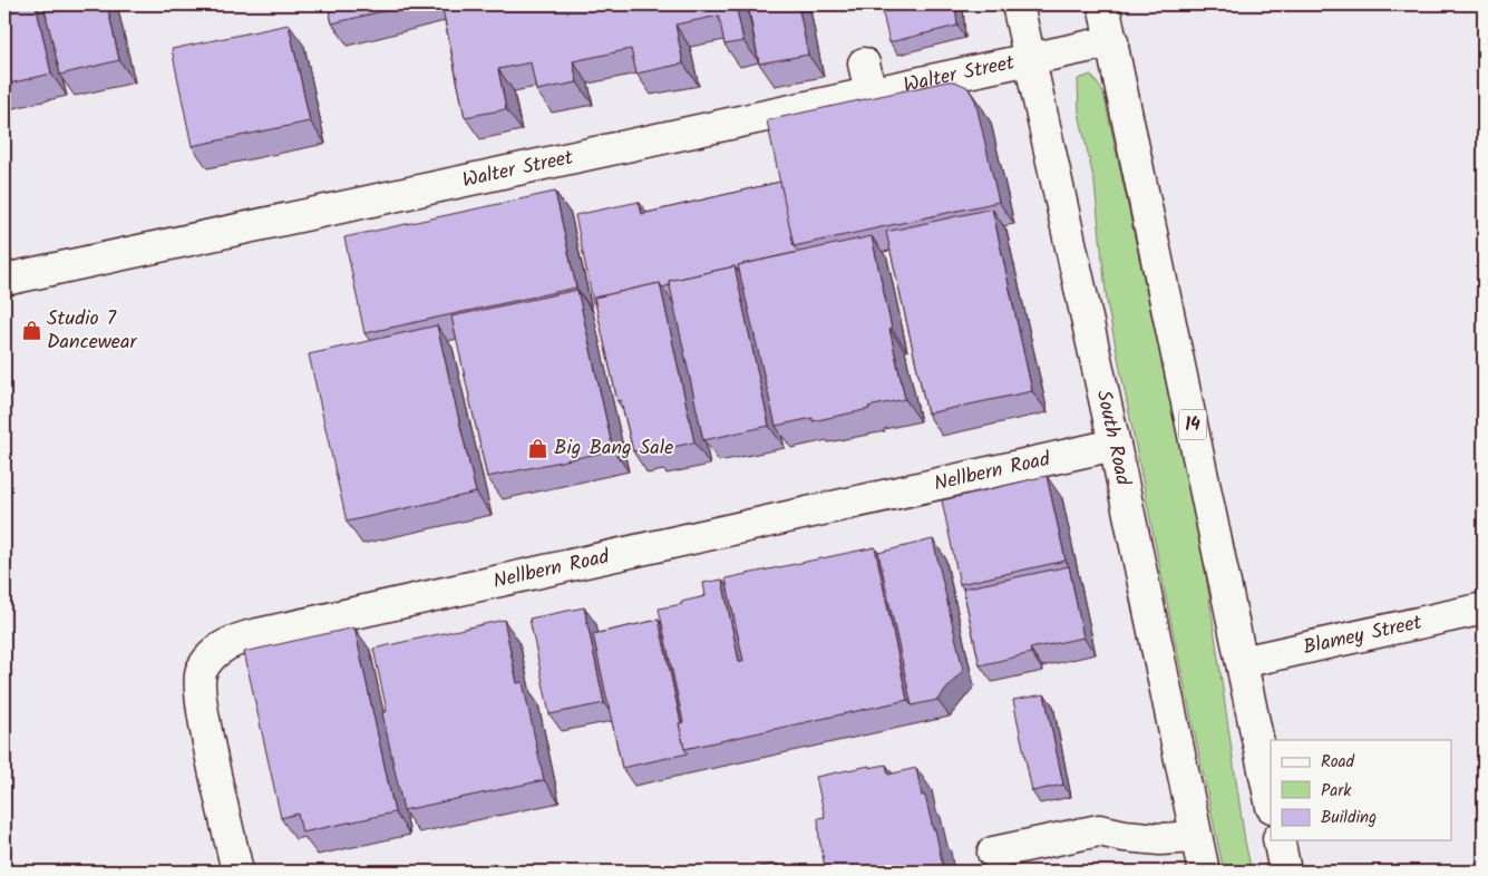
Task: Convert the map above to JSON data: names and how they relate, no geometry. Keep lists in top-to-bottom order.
{
  "streets": {
    "main road": [
      "Walter Street",
      "14",
      "South Road",
      "Nellbern Road",
      "Blamey Street"
    ]
  },
  "crossings": [
    ["Walter Street", "14"],
    ["Walter Street", "South Road"],
    ["14", "Blamey Street"],
    ["South Road", "Nellbern Road"]
  ],
  "places": {
    "shop": ["Studio 7 Dancewear", "Big Bang Sale"]
  },
  "legend": ["Road", "Park", "Building"]
}
